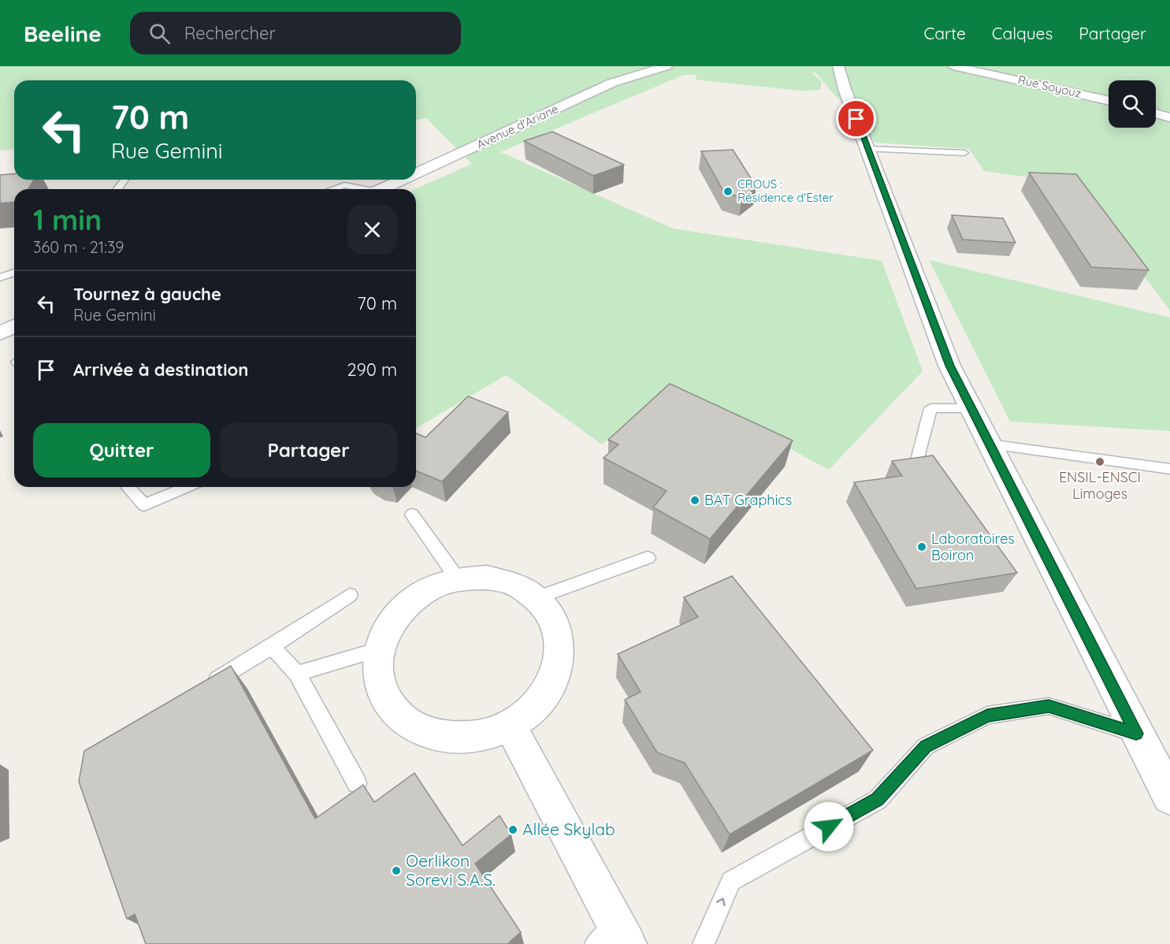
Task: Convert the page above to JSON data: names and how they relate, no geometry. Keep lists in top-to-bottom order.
{
  "streets": {
    "street": ["Rue Soyouz", "Avenue d'Ariane"]
  },
  "places": [
    "CROUS : Résidence d'Ester",
    "ENSIL-ENSCI Limoges",
    "BAT Graphics",
    "Laboratoires Boiron",
    "Allée Skylab",
    "Oerlikon Sorevi S.A.S."
  ],
  "page": {
    "header": "Beeline",
    "search": "Rechercher",
    "nav": ["Carte", "Calques", "Partager"],
    "turn": ["70 m", "Rue Gemini"],
    "heading": ["1 min", "360 m · 21:39"],
    "list": [
      {
        "name": "Tournez à gauche",
        "note": "Rue Gemini",
        "value": "70 m"
      },
      {
        "name": "Arrivée à destination",
        "value": "290 m"
      }
    ],
    "buttons": ["Quitter", "Partager"]
  }
}
